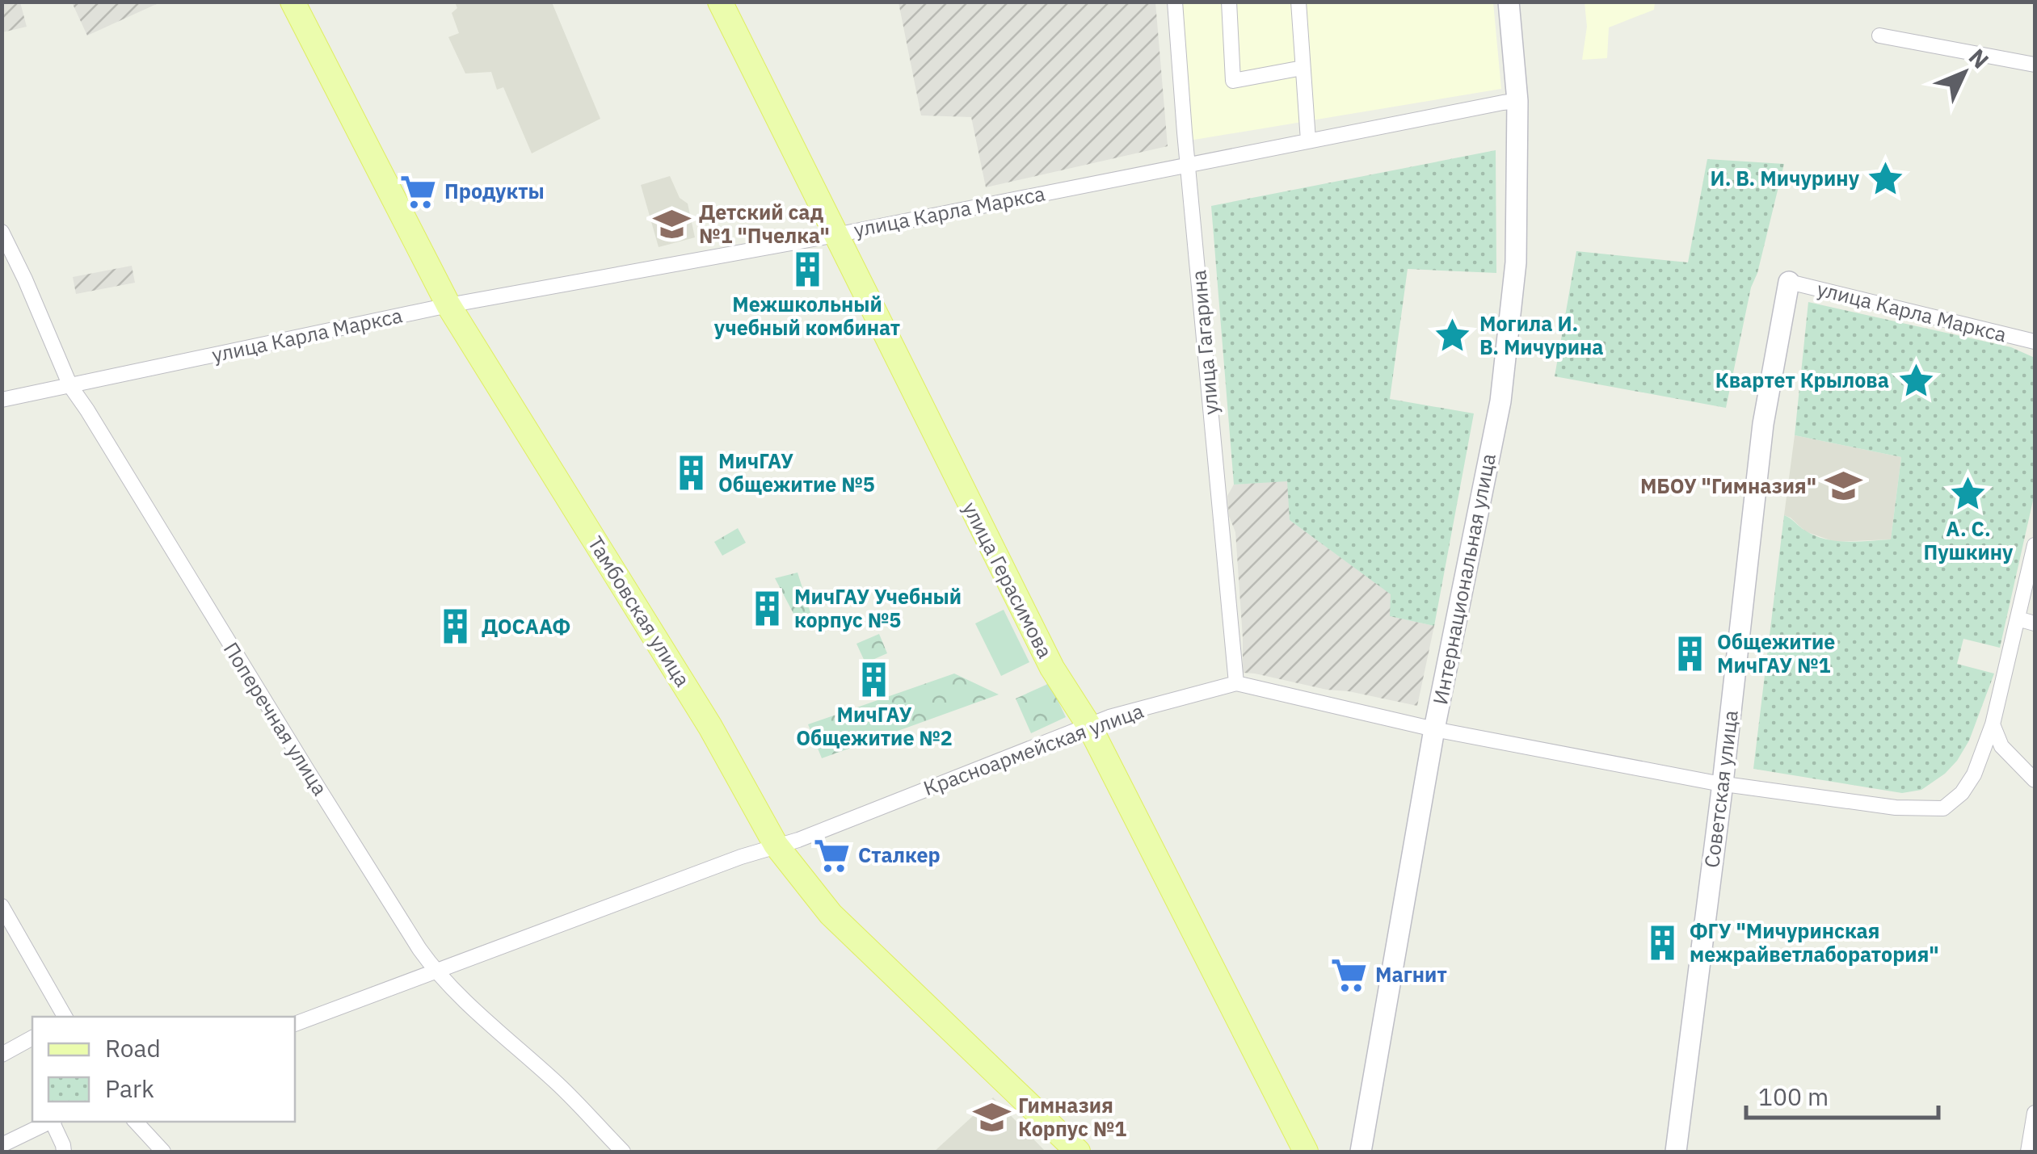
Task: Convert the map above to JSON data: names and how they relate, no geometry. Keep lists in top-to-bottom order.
{
  "streets": {
    "main road": [
      "Интернациональная улица",
      "улица Герасимова",
      "Тамбовская улица",
      "Советская улица"
    ],
    "street": [
      "улица Карла Маркса",
      "улица Гагарина",
      "Поперечная улица",
      "Красноармейская улица"
    ]
  },
  "crossings": [
    ["улица Карла Маркса", "улица Гагарина"],
    ["улица Карла Маркса", "Интернациональная улица"],
    ["улица Карла Маркса", "улица Герасимова"],
    ["улица Карла Маркса", "Тамбовская улица"],
    ["улица Карла Маркса", "Поперечная улица"],
    ["улица Карла Маркса", "Советская улица"],
    ["улица Гагарина", "Красноармейская улица"],
    ["Интернациональная улица", "Красноармейская улица"],
    ["улица Герасимова", "Красноармейская улица"],
    ["Тамбовская улица", "Красноармейская улица"],
    ["Поперечная улица", "Красноармейская улица"],
    ["Красноармейская улица", "Советская улица"]
  ],
  "places": {
    "place": [
      "И. В. Мичурину",
      "Могила И. В. Мичурина",
      "Квартет Крылова",
      "А. С. Пушкину"
    ],
    "supermarket": ["Продукты", "Сталкер", "Магнит"],
    "school or university": ["Детский сад №1 \"Пчелка\"", "МБОУ \"Гимназия\"", "Гимназия Корпус №1"],
    "building": [
      "Межшкольный учебный комбинат",
      "МичГАУ Общежитие №5",
      "МичГАУ Учебный корпус №5",
      "ДОСААФ",
      "Общежитие МичГАУ №1",
      "МичГАУ Общежитие №2",
      "ФГУ \"Мичуринская межрайветлаборатория\""
    ]
  },
  "legend": ["Road", "Park"],
  "scale_bar": "100 m",
  "north": "top right"
}
